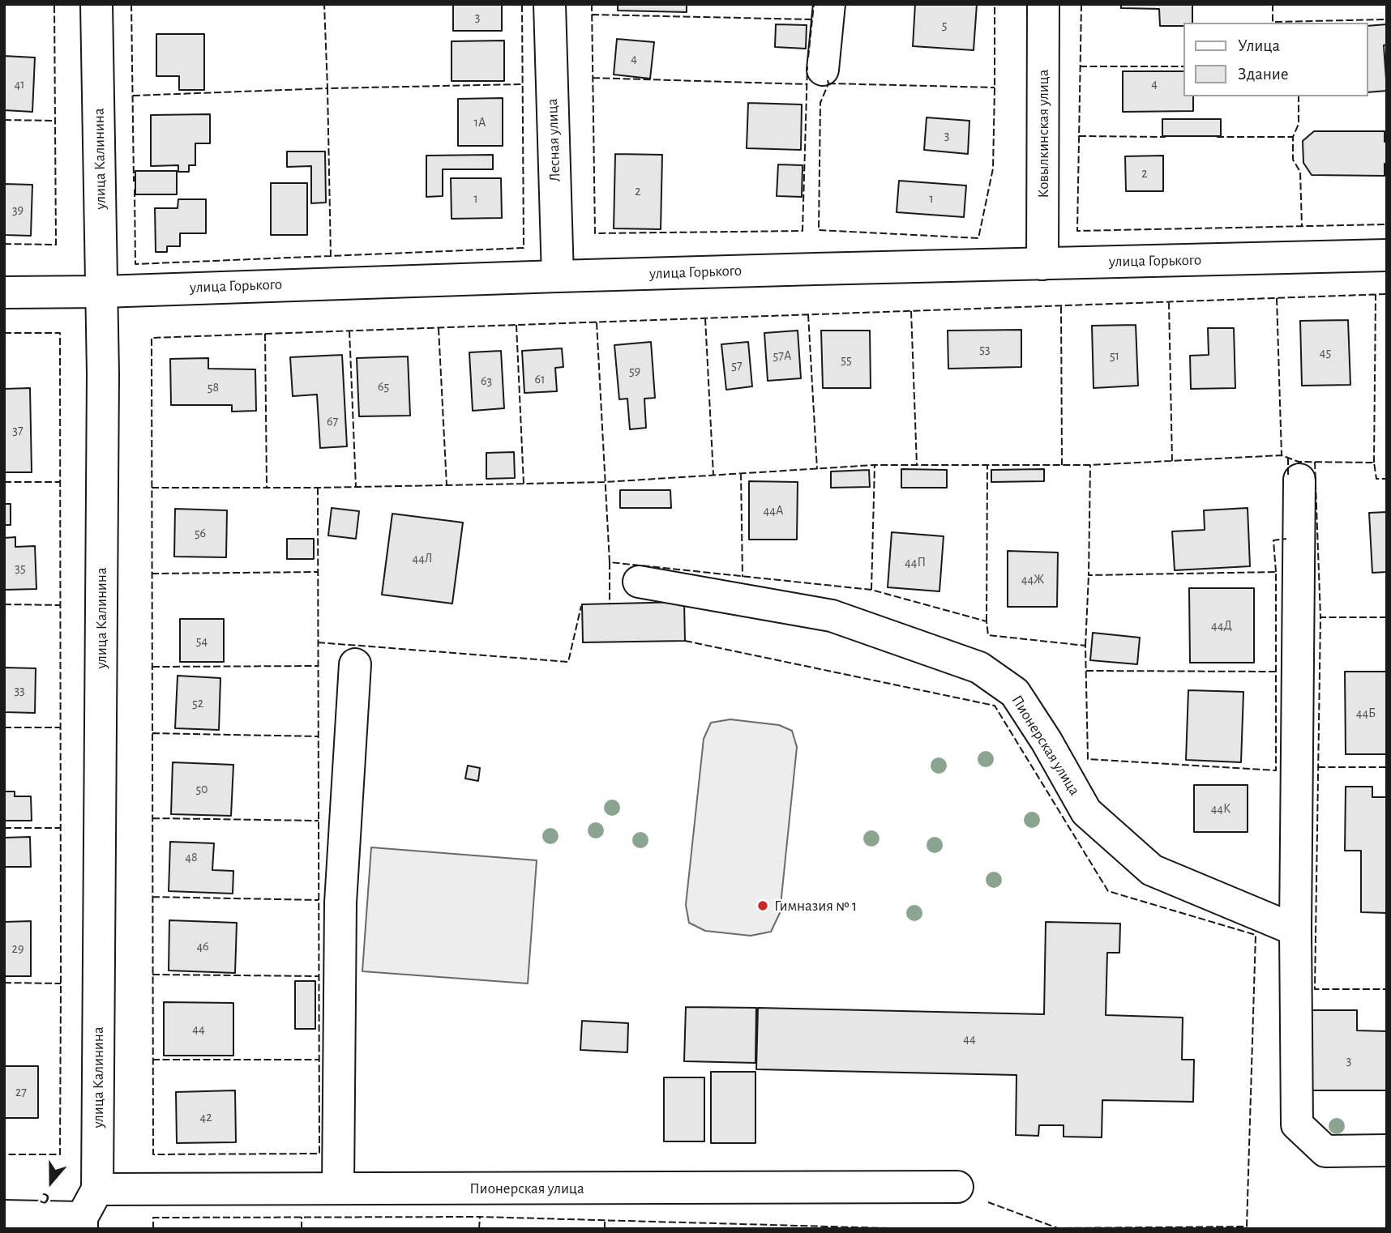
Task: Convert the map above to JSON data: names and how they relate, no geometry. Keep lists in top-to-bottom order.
{
  "streets": {
    "street": [
      "Ковылкинская улица",
      "Лесная улица",
      "улица Калинина",
      "улица Горького",
      "Пионерская улица"
    ]
  },
  "crossings": [
    ["Ковылкинская улица", "улица Горького"],
    ["Лесная улица", "улица Горького"],
    ["улица Калинина", "улица Горького"],
    ["улица Калинина", "Пионерская улица"]
  ],
  "places": ["Гимназия № 1"],
  "house_numbers": [
    "3",
    "5",
    "4",
    "4",
    "41",
    "1А",
    "3",
    "2",
    "2",
    "1",
    "1",
    "39",
    "53",
    "45",
    "57А",
    "51",
    "55",
    "57",
    "59",
    "61",
    "63",
    "65",
    "58",
    "67",
    "37",
    "44А",
    "56",
    "44Л",
    "44П",
    "35",
    "44Ж",
    "44Д",
    "54",
    "33",
    "52",
    "44Б",
    "50",
    "44К",
    "48",
    "46",
    "29",
    "44",
    "44",
    "3",
    "27",
    "42"
  ],
  "legend": ["Улица", "Здание"],
  "north": "bottom"
}
